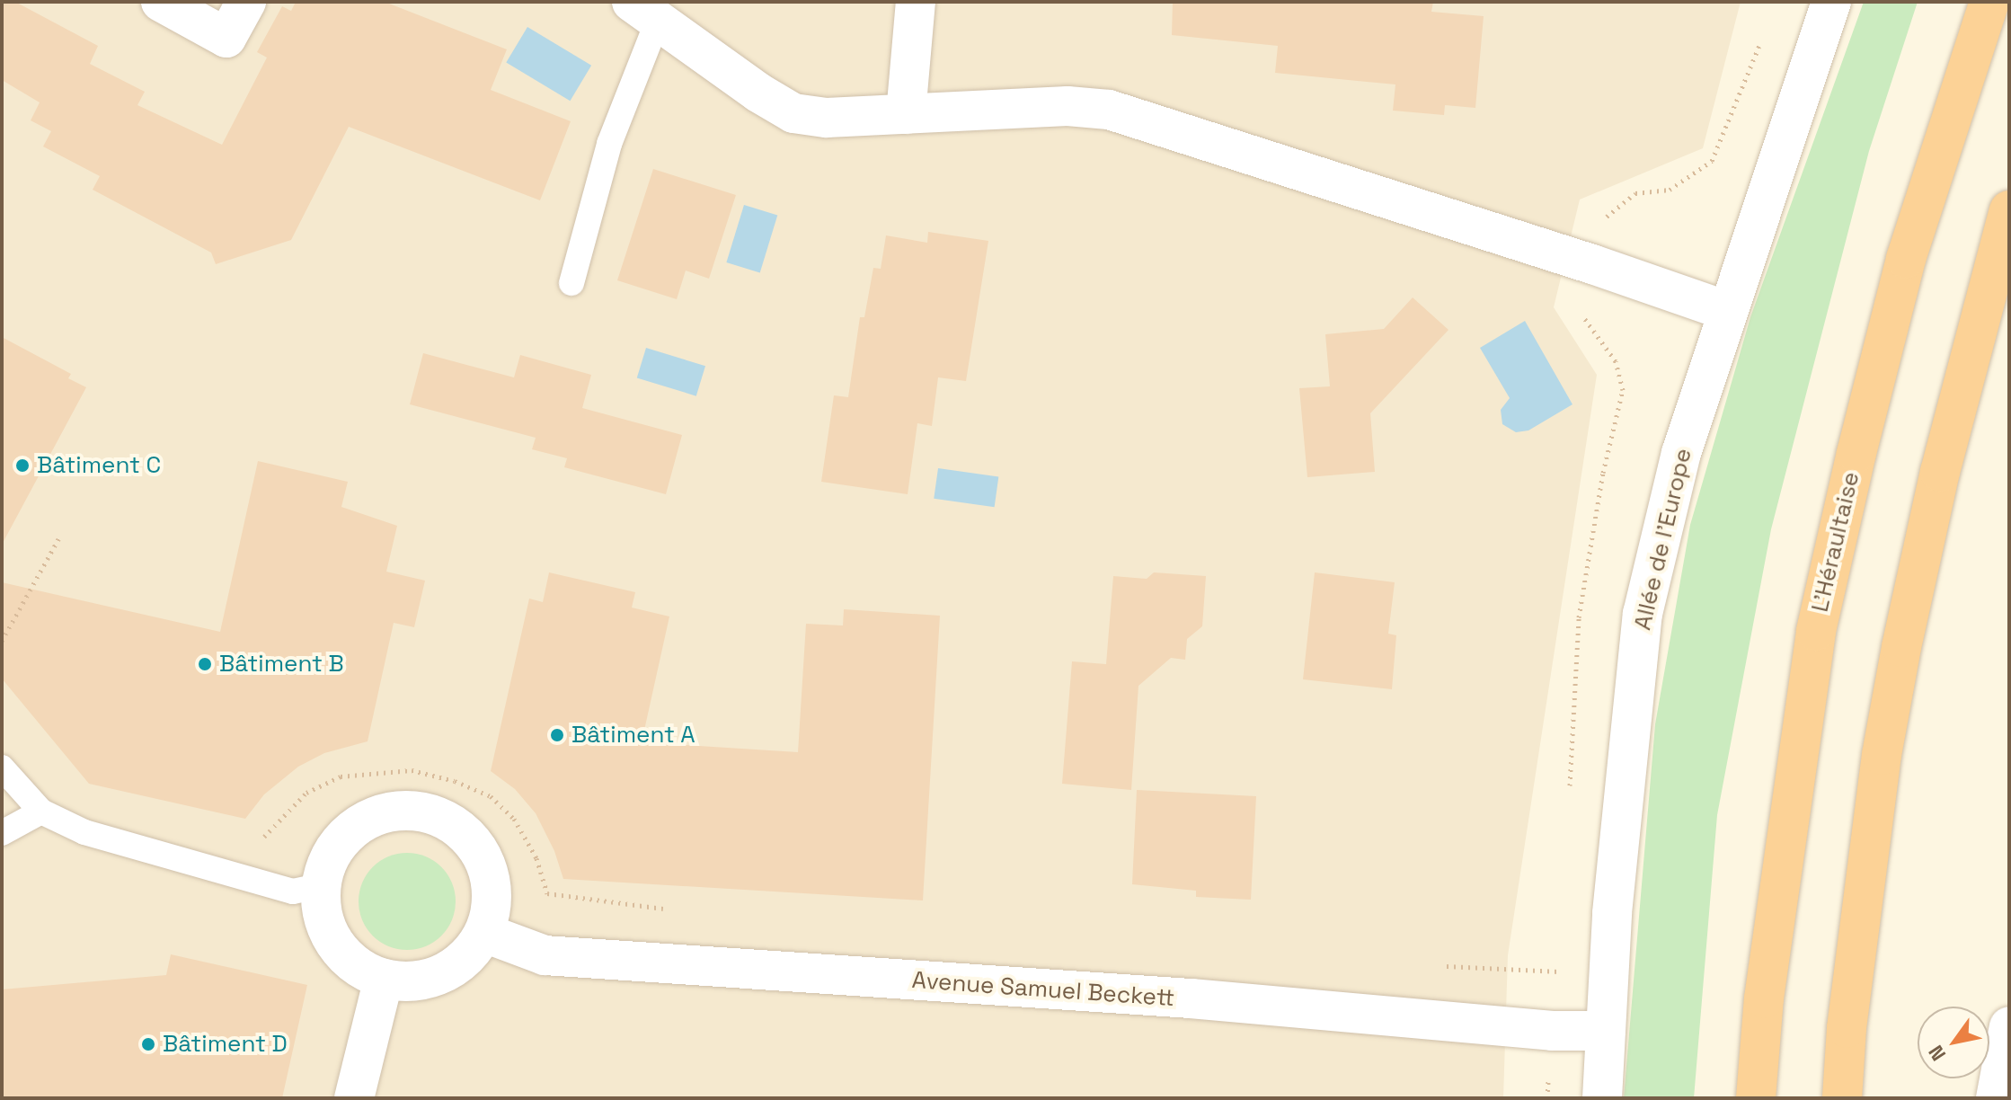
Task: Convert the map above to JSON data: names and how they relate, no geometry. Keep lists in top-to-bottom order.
{
  "streets": {
    "highway": ["L'Héraultaise"],
    "street": ["Allée de l'Europe", "Avenue Samuel Beckett"]
  },
  "crossings": [
    ["Allée de l'Europe", "Avenue Samuel Beckett"]
  ],
  "places": [
    "Bâtiment C",
    "Bâtiment B",
    "Bâtiment A",
    "Bâtiment D"
  ],
  "north": "bottom left"
}
